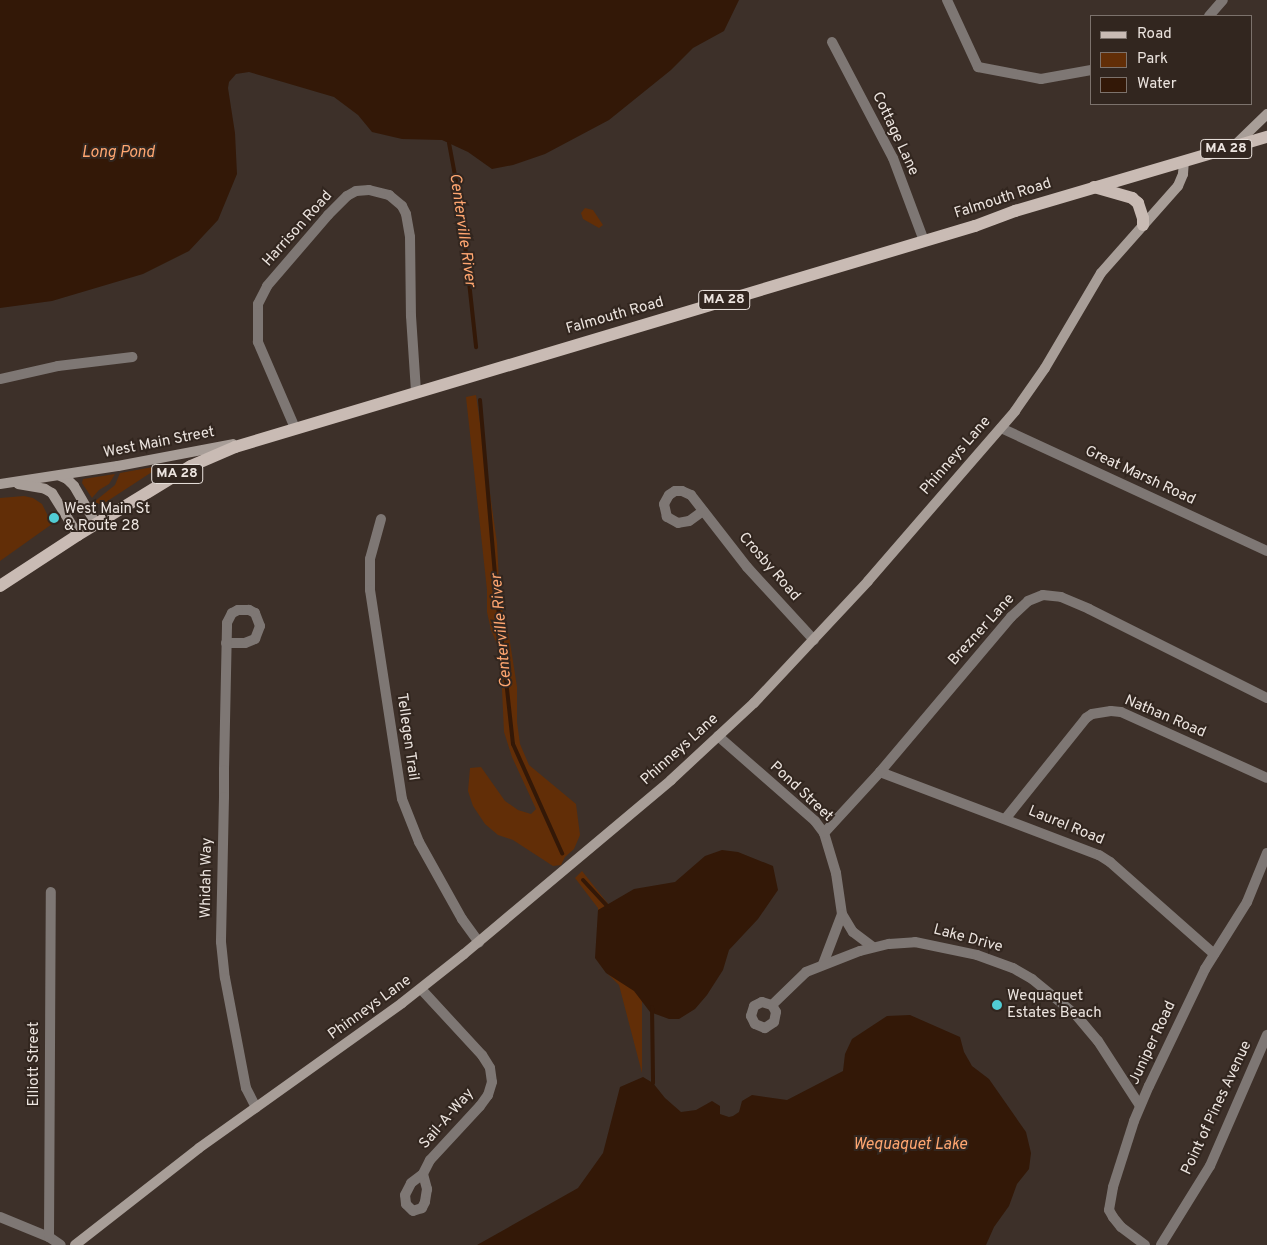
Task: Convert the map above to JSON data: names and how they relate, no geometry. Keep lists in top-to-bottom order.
{
  "streets": {
    "main road": [
      "MA 28",
      "Falmouth Road",
      "West Main Street",
      "Phinneys Lane"
    ],
    "street": [
      "Cottage Lane",
      "Harrison Road",
      "Great Marsh Road",
      "Crosby Road",
      "Brezner Lane",
      "Nathan Road",
      "Tellegen Trail",
      "Pond Street",
      "Laurel Road",
      "Whidah Way",
      "Lake Drive",
      "Juniper Road",
      "Elliott Street",
      "Point of Pines Avenue",
      "Sail-A-Way"
    ]
  },
  "crossings": [
    ["Cottage Lane", "Falmouth Road"],
    ["Falmouth Road", "Harrison Road"],
    ["Falmouth Road", "West Main Street"],
    ["Falmouth Road", "Phinneys Lane"],
    ["Phinneys Lane", "Great Marsh Road"],
    ["Phinneys Lane", "Crosby Road"],
    ["Phinneys Lane", "Tellegen Trail"],
    ["Phinneys Lane", "Pond Street"],
    ["Phinneys Lane", "Whidah Way"],
    ["Phinneys Lane", "Sail-A-Way"],
    ["Brezner Lane", "Pond Street"],
    ["Brezner Lane", "Laurel Road"],
    ["Nathan Road", "Laurel Road"],
    ["Laurel Road", "Juniper Road"],
    ["Lake Drive", "Juniper Road"]
  ],
  "water": ["Long Pond", "Centerville River", "Wequaquet Lake"],
  "places": ["West Main St & Route 28", "Wequaquet Estates Beach"],
  "legend": ["Road", "Park", "Water"]
}
